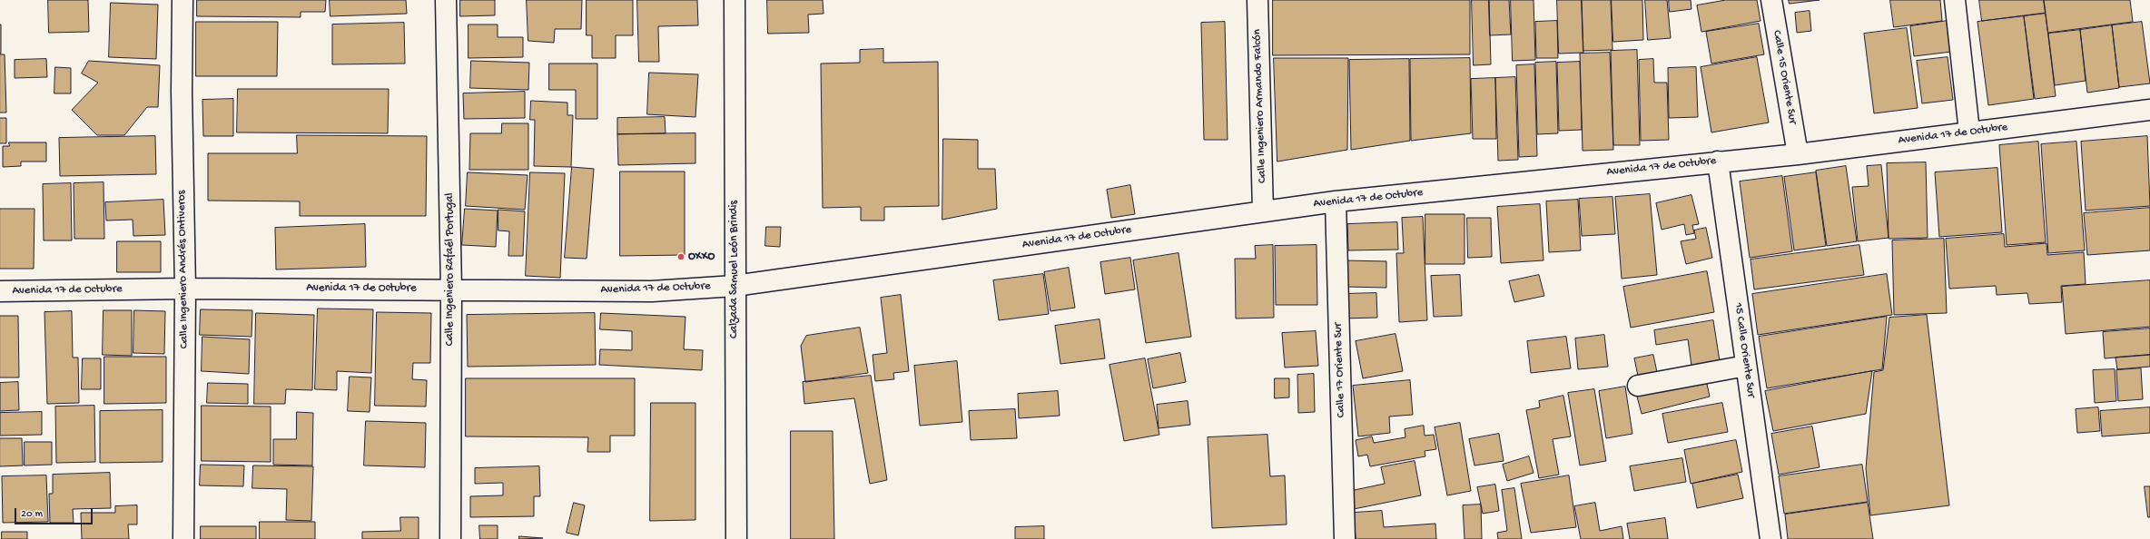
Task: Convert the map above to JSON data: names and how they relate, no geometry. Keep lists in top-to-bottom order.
{
  "streets": {
    "street": [
      "Calle 15 Oriente Sur",
      "Calle Ingeniero Armando Falcón",
      "Avenida 17 de Octubre",
      "Calle Ingeniero Andrés Ontiveros",
      "Calle Ingeniero Rafaél Portugal",
      "Calzada Samuel León Brindis",
      "15 Calle Oriente Sur",
      "Calle 17 Oriente Sur"
    ]
  },
  "crossings": [
    ["Calle 15 Oriente Sur", "Avenida 17 de Octubre"],
    ["Calle Ingeniero Armando Falcón", "Avenida 17 de Octubre"],
    ["Avenida 17 de Octubre", "Calle Ingeniero Andrés Ontiveros"],
    ["Avenida 17 de Octubre", "Calle Ingeniero Rafaél Portugal"],
    ["Avenida 17 de Octubre", "Calzada Samuel León Brindis"],
    ["Avenida 17 de Octubre", "15 Calle Oriente Sur"],
    ["Avenida 17 de Octubre", "Calle 17 Oriente Sur"]
  ],
  "places": ["OXXO"],
  "scale_bar": "20 m"
}
